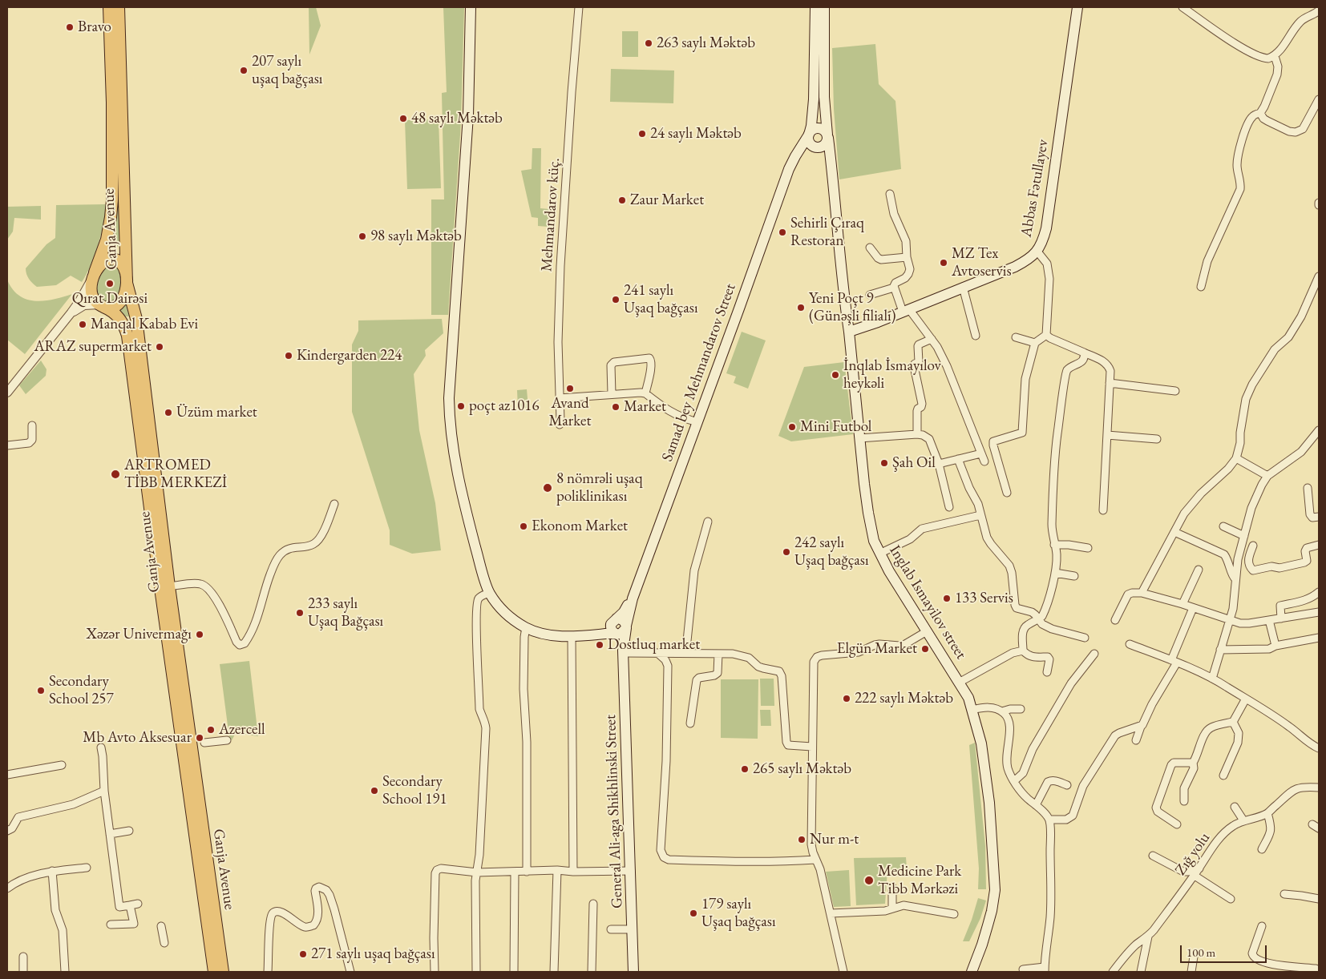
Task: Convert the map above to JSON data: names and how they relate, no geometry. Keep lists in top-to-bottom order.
{
  "streets": {
    "main road": [
      "Abbas Fətullayev",
      "Ganja Avenue",
      "Samad bey Mehmandarov Street",
      "Inglab Ismayilov street",
      "General Ali-aga Shikhlinski Street"
    ],
    "street": ["Mehmandarov küç.", "Zığ yolu"]
  },
  "crossings": [
    ["Abbas Fətullayev", "Inglab Ismayilov street"],
    ["Samad bey Mehmandarov Street", "Inglab Ismayilov street"]
  ],
  "places": [
    "Bravo",
    "263 saylı Məktəb",
    "207 saylı uşaq bağçası",
    "48 saylı Məktəb",
    "24 saylı Məktəb",
    "Zaur Market",
    "Sehirli Çıraq Restoran",
    "98 saylı Məktəb",
    "MZ Tex Avtoservis",
    "Qırat Dairəsi",
    "241 saylı Uşaq bağçası",
    "Yeni Poçt 9 (Günəşli filialı)",
    "Manqal Kabab Evi",
    "ARAZ supermarket",
    "Kindergarden 224",
    "İnqlab İsmayılov heykəli",
    "Avand Market",
    "poçt az1016",
    "Market",
    "Üzüm market",
    "Mini Futbol",
    "Şah Oil",
    "ARTROMED TİBB MERKEZİ",
    "8 nömrəli uşaq poliklinikası",
    "Ekonom Market",
    "242 saylı Uşaq bağçası",
    "133 Servis",
    "233 saylı Uşaq Bağçası",
    "Xəzər Univermağı",
    "Dostluq market",
    "Elgün Market",
    "Secondary School 257",
    "222 saylı Məktəb",
    "Azercell",
    "Mb Avto Aksesuar",
    "265 saylı Məktəb",
    "Secondary School 191",
    "Nur m-t",
    "Medicine Park Tibb Mərkəzi",
    "179 saylı Uşaq bağçası",
    "271 saylı uşaq bağçası"
  ],
  "scale_bar": "100 m"
}
